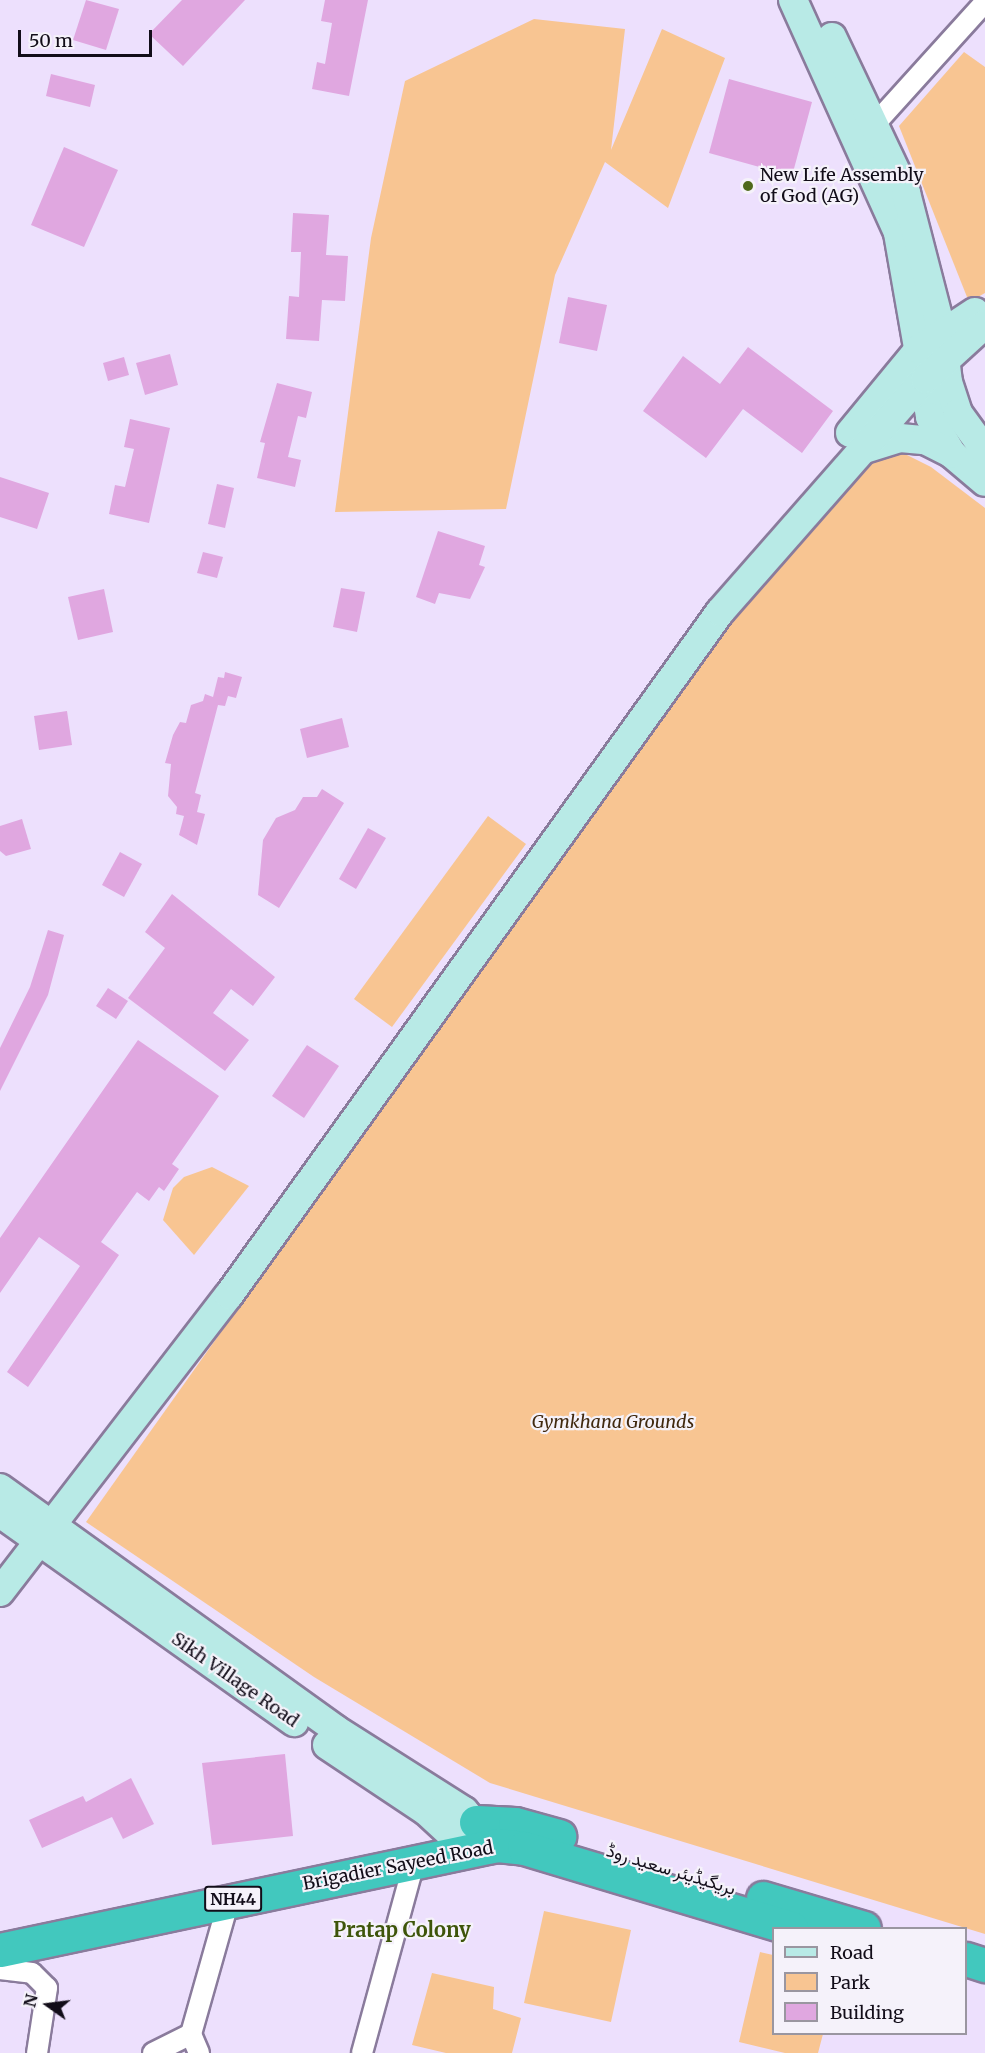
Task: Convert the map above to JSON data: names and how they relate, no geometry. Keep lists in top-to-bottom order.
{
  "streets": {
    "highway": ["Brigadier Sayeed Road", "بریگیڈیئر سعید روڈ", "NH44"],
    "main road": ["Sikh Village Road"]
  },
  "crossings": [
    ["Sikh Village Road", "Brigadier Sayeed Road"],
    ["Sikh Village Road", "بریگیڈیئر سعید روڈ"],
    ["Brigadier Sayeed Road", "بریگیڈیئر سعید روڈ"]
  ],
  "districts": ["Pratap Colony"],
  "parks": ["Gymkhana Grounds"],
  "places": ["New Life Assembly of God (AG)"],
  "legend": ["Road", "Park", "Building"],
  "scale_bar": "50 m",
  "north": "left"
}
